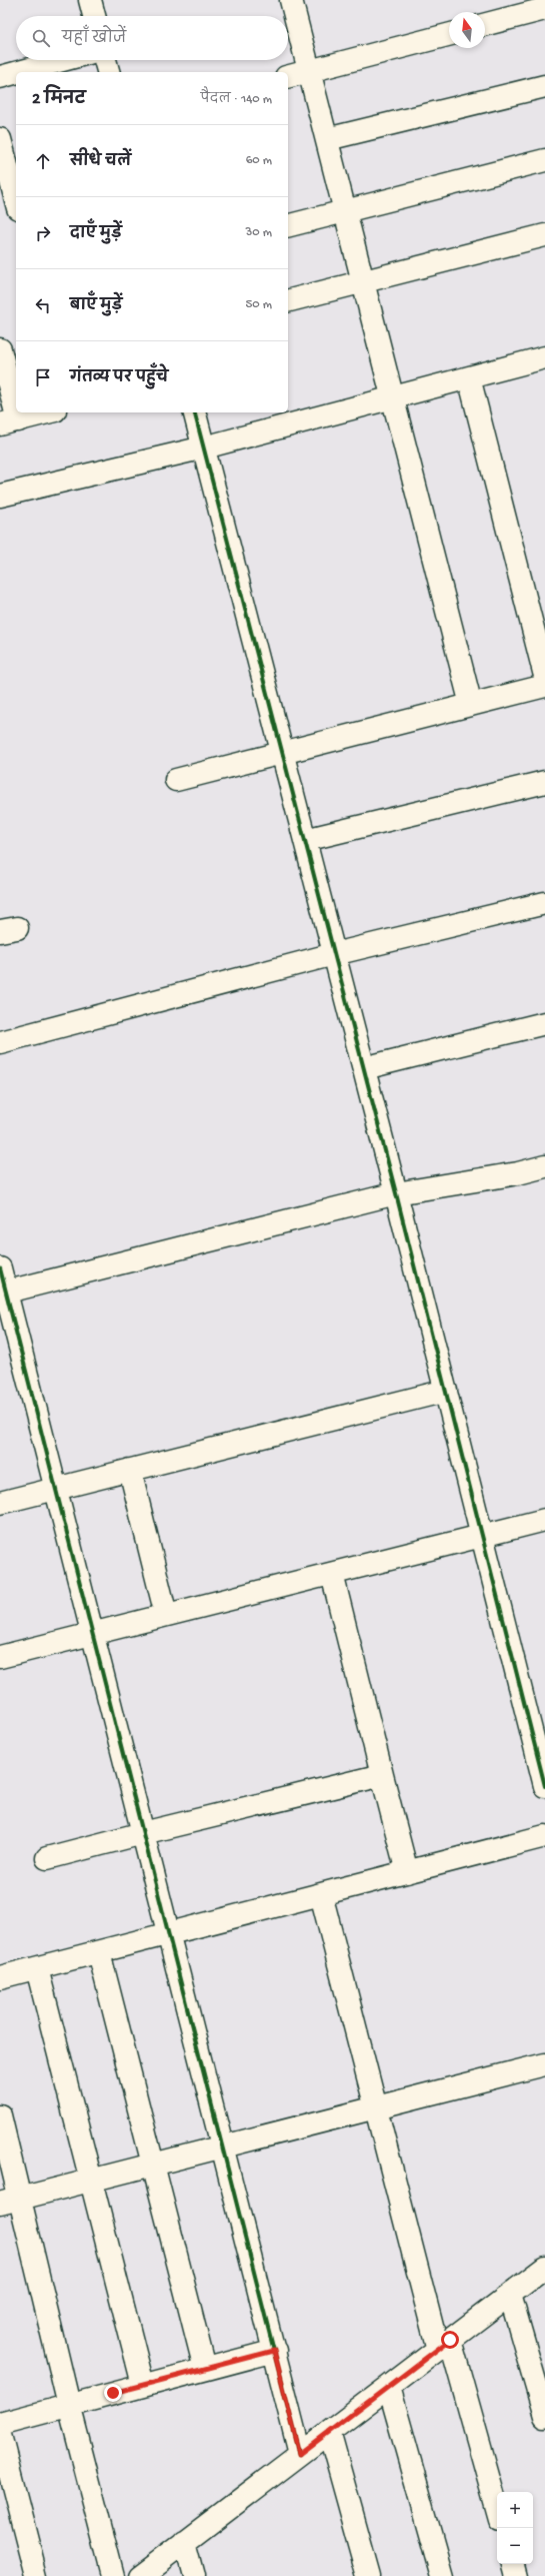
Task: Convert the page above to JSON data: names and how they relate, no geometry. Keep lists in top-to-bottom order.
{
  "north": "top",
  "page": {
    "search": "यहाँ खोजें",
    "heading": ["2 मिनट", "पैदल · 140 m"],
    "list": [
      ["सीधे चलें", "60 m"],
      ["दाएँ मुड़ें", "30 m"],
      ["बाएँ मुड़ें", "50 m"],
      "गंतव्य पर पहुँचे"
    ],
    "map_buttons": ["+", "−"]
  }
}
